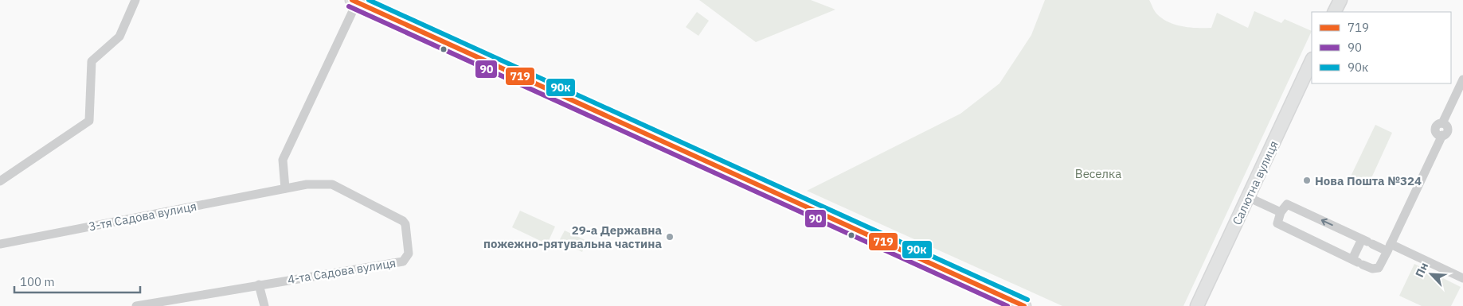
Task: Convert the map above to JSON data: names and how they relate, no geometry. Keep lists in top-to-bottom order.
{
  "streets": {
    "street": ["Салютна вулиця", "3-тя Садова вулиця", "4-та Садова вулиця"]
  },
  "crossings": [
    ["3-тя Садова вулиця", "4-та Садова вулиця"]
  ],
  "parks": ["Веселка"],
  "places": ["Нова Пошта №324", "29-а Державна пожежно-рятувальна частина"],
  "lines": ["transit line 719", "transit line 90к", "transit line 90"],
  "legend": ["719", "90", "90к"],
  "scale_bar": "100 m",
  "north": "top left"
}
